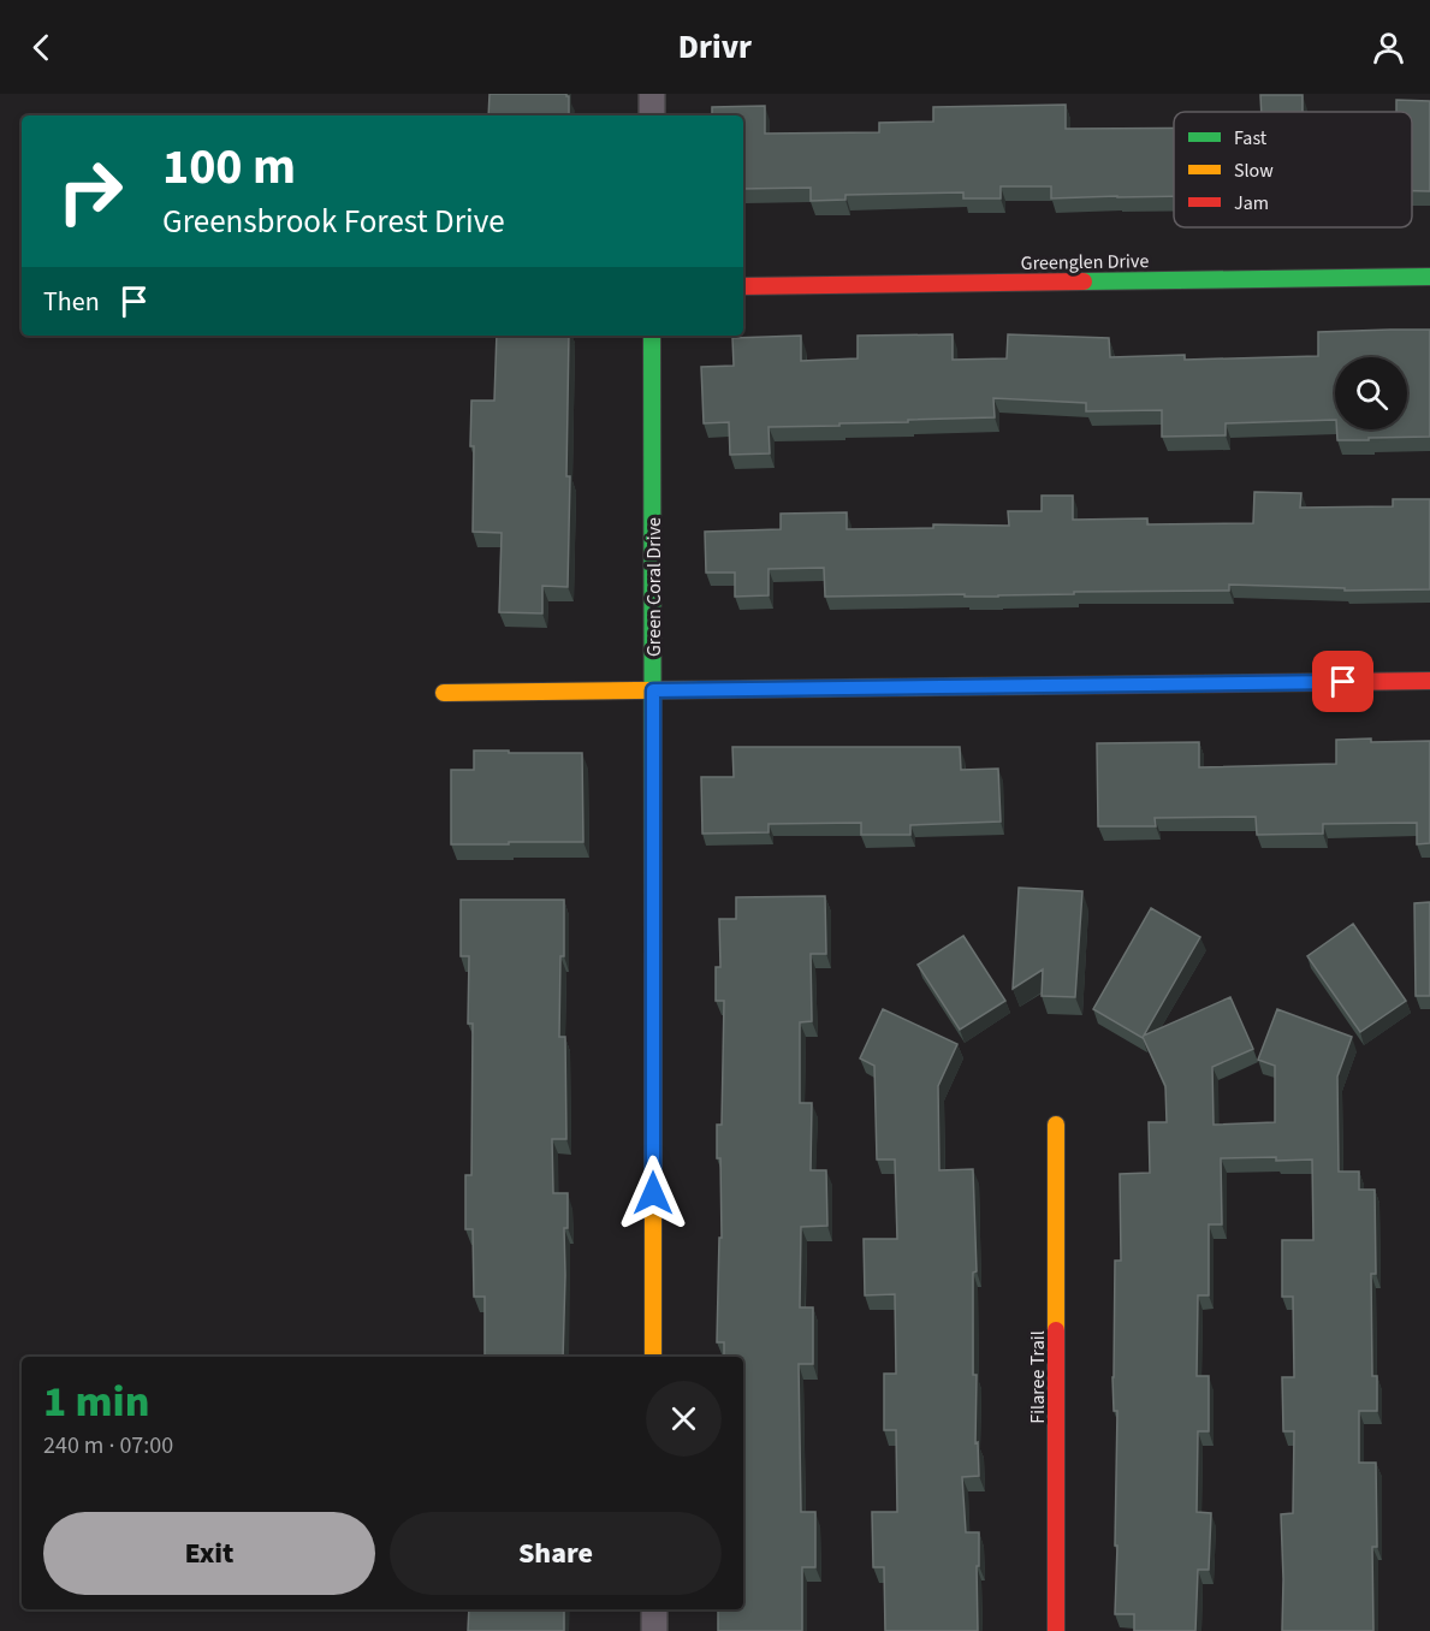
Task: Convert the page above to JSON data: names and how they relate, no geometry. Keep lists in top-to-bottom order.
{
  "streets": {
    "street": ["Greenglen Drive", "Green Coral Drive", "Filaree Trail"]
  },
  "legend": ["Fast", "Slow", "Jam"],
  "page": {
    "header": "Drivr",
    "turn": ["100 m", "Greensbrook Forest Drive"],
    "then": "Then",
    "heading": ["1 min", "240 m · 07:00"],
    "buttons": ["Exit", "Share"]
  }
}
